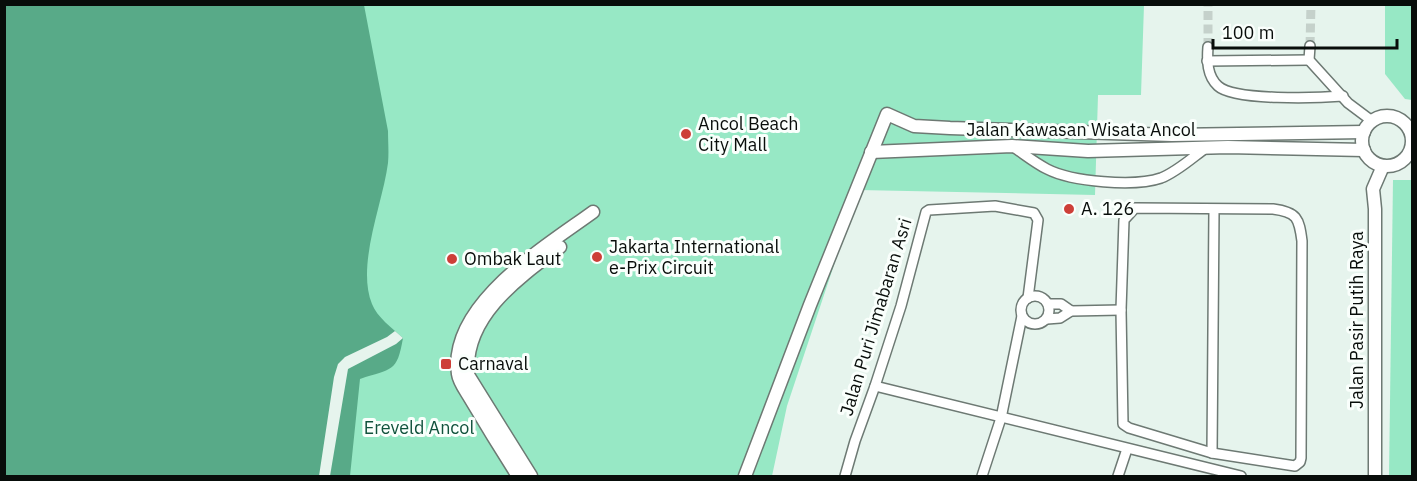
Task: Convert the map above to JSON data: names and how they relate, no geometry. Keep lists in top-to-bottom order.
{
  "streets": {
    "street": ["Jalan Kawasan Wisata Ancol", "Jalan Puri Jimabaran Asri", "Jalan Pasir Putih Raya"]
  },
  "crossings": [
    ["Jalan Kawasan Wisata Ancol", "Jalan Pasir Putih Raya"]
  ],
  "parks": ["Ereveld Ancol"],
  "places": {
    "other": [
      "Ancol Beach City Mall",
      "A. 126",
      "Jakarta International e-Prix Circuit",
      "Ombak Laut"
    ],
    "transit": ["Carnaval"]
  },
  "scale_bar": "100 m"
}
